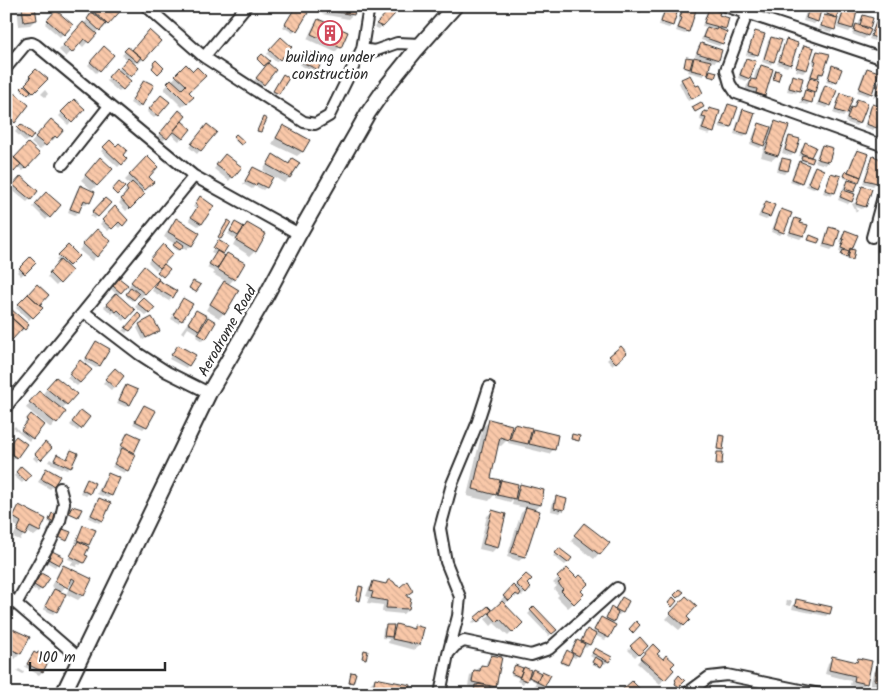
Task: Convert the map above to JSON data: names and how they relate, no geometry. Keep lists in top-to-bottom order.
{
  "streets": {
    "street": ["Aerodrome Road"]
  },
  "places": {
    "building": ["building under construction"]
  },
  "scale_bar": "100 m"
}
